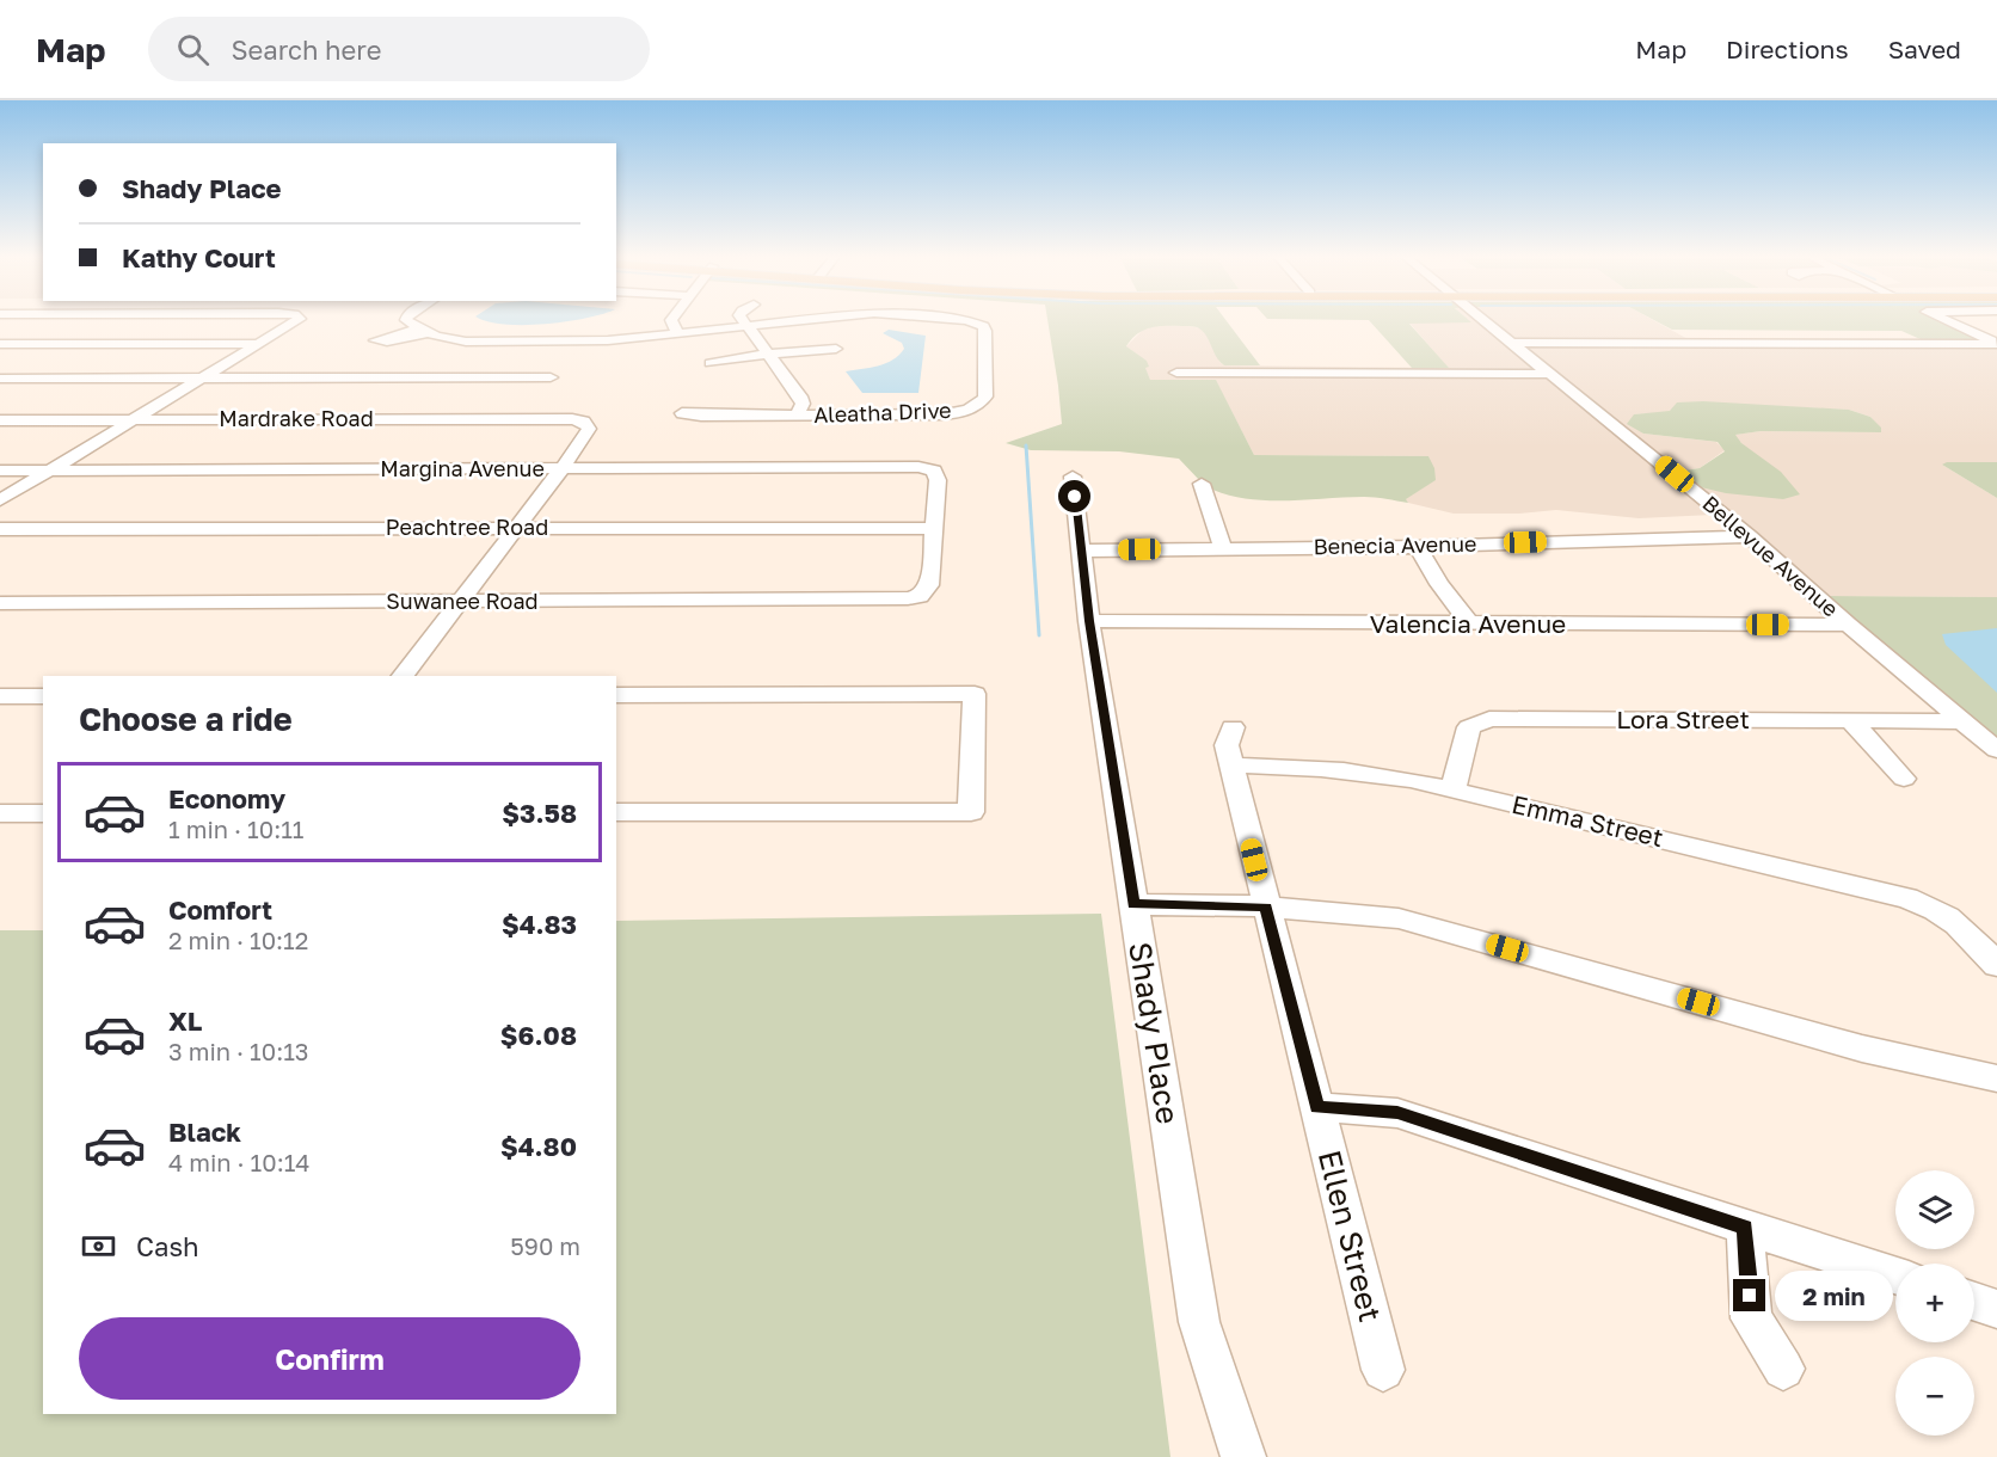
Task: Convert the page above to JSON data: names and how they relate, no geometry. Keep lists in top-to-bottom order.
{
  "streets": {
    "street": [
      "Aleatha Drive",
      "Mardrake Road",
      "Margina Avenue",
      "Peachtree Road",
      "Benecia Avenue",
      "Bellevue Avenue",
      "Suwanee Road",
      "Valencia Avenue",
      "Lora Street",
      "Emma Street",
      "Shady Place",
      "Ellen Street"
    ]
  },
  "crossings": [
    ["Mardrake Road", "Margina Avenue"],
    ["Margina Avenue", "Peachtree Road"],
    ["Margina Avenue", "Suwanee Road"],
    ["Peachtree Road", "Suwanee Road"],
    ["Benecia Avenue", "Bellevue Avenue"],
    ["Benecia Avenue", "Shady Place"],
    ["Bellevue Avenue", "Valencia Avenue"],
    ["Bellevue Avenue", "Lora Street"],
    ["Valencia Avenue", "Shady Place"],
    ["Lora Street", "Emma Street"],
    ["Emma Street", "Ellen Street"]
  ],
  "page": {
    "header": "Map",
    "search": "Search here",
    "nav": ["Map", "Directions", "Saved"],
    "banner": ["Shady Place", "Kathy Court"],
    "heading": "Choose a ride",
    "list": [
      {
        "name": "Economy",
        "note": "1 min · 10:11",
        "value": "$3.58"
      },
      {
        "name": "Comfort",
        "note": "2 min · 10:12",
        "value": "$4.83"
      },
      {
        "name": "XL",
        "note": "3 min · 10:13",
        "value": "$6.08"
      },
      {
        "name": "Black",
        "note": "4 min · 10:14",
        "value": "$4.80"
      }
    ],
    "map_buttons": ["+", "−"],
    "pay": ["Cash", "590 m"],
    "bubble": "2 min",
    "buttons": "Confirm"
  }
}
